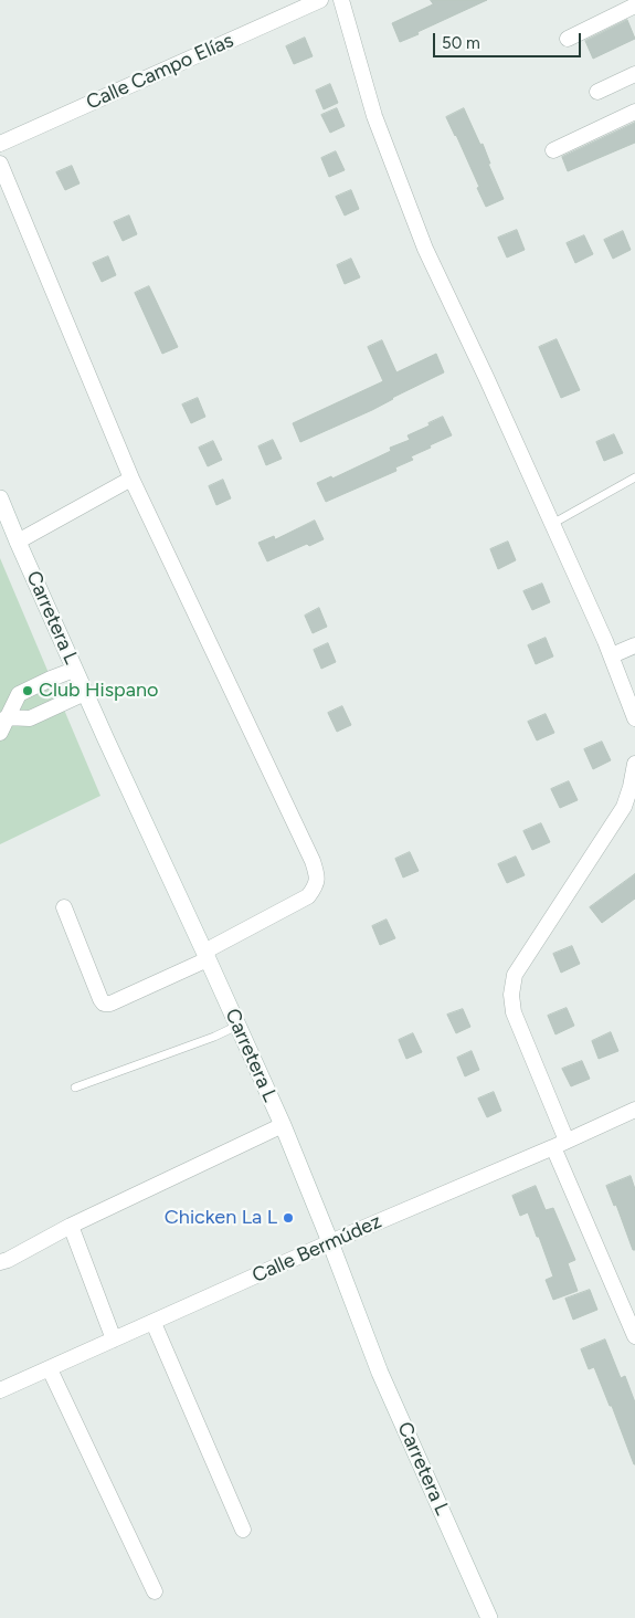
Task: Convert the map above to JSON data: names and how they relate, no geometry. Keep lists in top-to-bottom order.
{
  "streets": {
    "street": ["Calle Campo Elías", "Carretera L", "Calle Bermúdez"]
  },
  "crossings": [
    ["Carretera L", "Calle Bermúdez"]
  ],
  "places": ["Club Hispano", "Chicken La L"],
  "scale_bar": "50 m"
}
